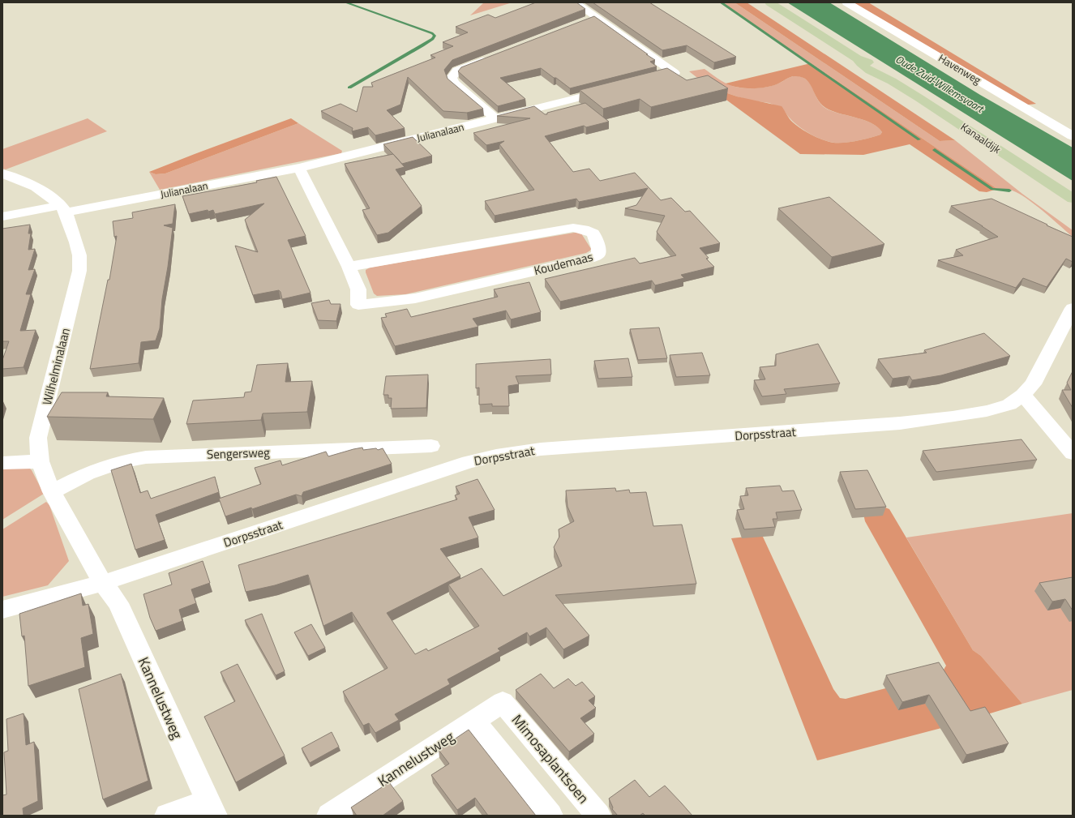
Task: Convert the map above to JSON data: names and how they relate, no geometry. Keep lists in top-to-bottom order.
{
  "streets": {
    "main road": ["Kanaaldijk"],
    "street": [
      "Havenweg",
      "Julianalaan",
      "Koudemaas",
      "Wilhelminalaan",
      "Dorpsstraat",
      "Sengersweg",
      "Kannelustweg",
      "Mimosaplantsoen"
    ]
  },
  "crossings": [
    ["Julianalaan", "Koudemaas"],
    ["Julianalaan", "Wilhelminalaan"],
    ["Wilhelminalaan", "Dorpsstraat"],
    ["Wilhelminalaan", "Sengersweg"],
    ["Wilhelminalaan", "Kannelustweg"],
    ["Dorpsstraat", "Kannelustweg"],
    ["Kannelustweg", "Mimosaplantsoen"]
  ],
  "water": ["Oude Zuid-Willemsvaart"]
}
